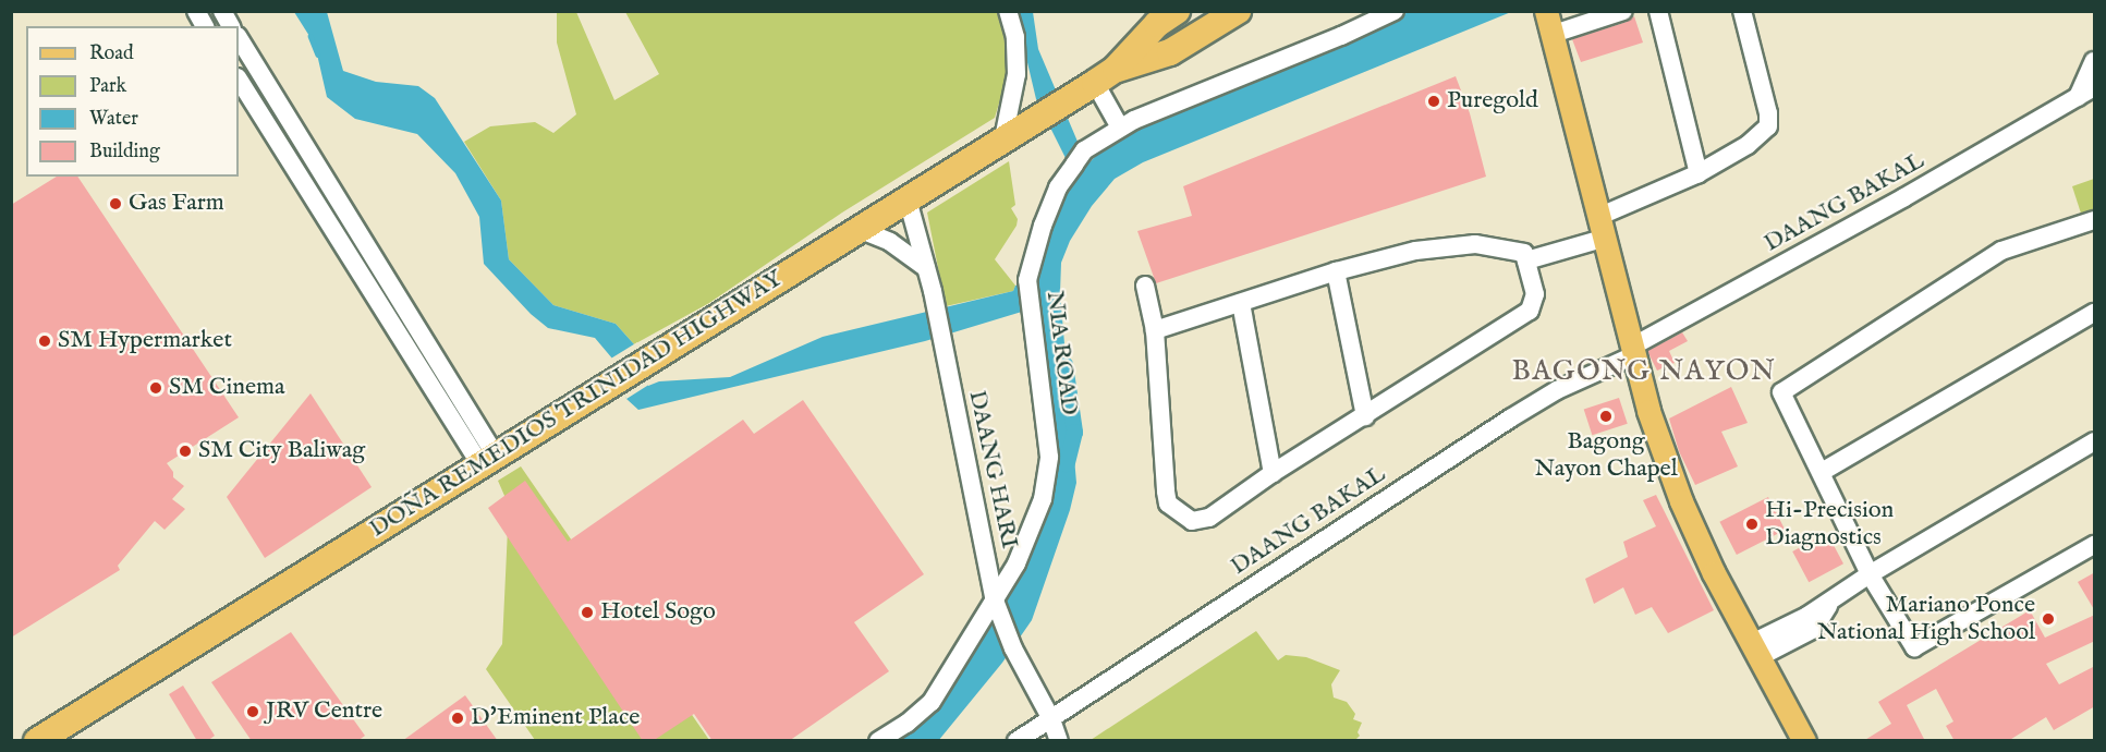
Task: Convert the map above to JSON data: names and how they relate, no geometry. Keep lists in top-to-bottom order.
{
  "streets": {
    "highway": ["DOÑA REMEDIOS TRINIDAD HIGHWAY"],
    "street": ["DAANG BAKAL", "NIA ROAD", "DAANG HARI"]
  },
  "crossings": [
    ["DAANG BAKAL", "DAANG HARI"],
    ["NIA ROAD", "DAANG HARI"],
    ["DOÑA REMEDIOS TRINIDAD HIGHWAY", "DAANG HARI"]
  ],
  "districts": ["BAGONG NAYON"],
  "places": [
    "Puregold",
    "Gas Farm",
    "SM Hypermarket",
    "SM Cinema",
    "Bagong Nayon Chapel",
    "SM City Baliwag",
    "Hi-Precision Diagnostics",
    "Hotel Sogo",
    "Mariano Ponce National High School",
    "JRV Centre",
    "D'Eminent Place"
  ],
  "legend": [
    "Road",
    "Park",
    "Water",
    "Building"
  ]
}
